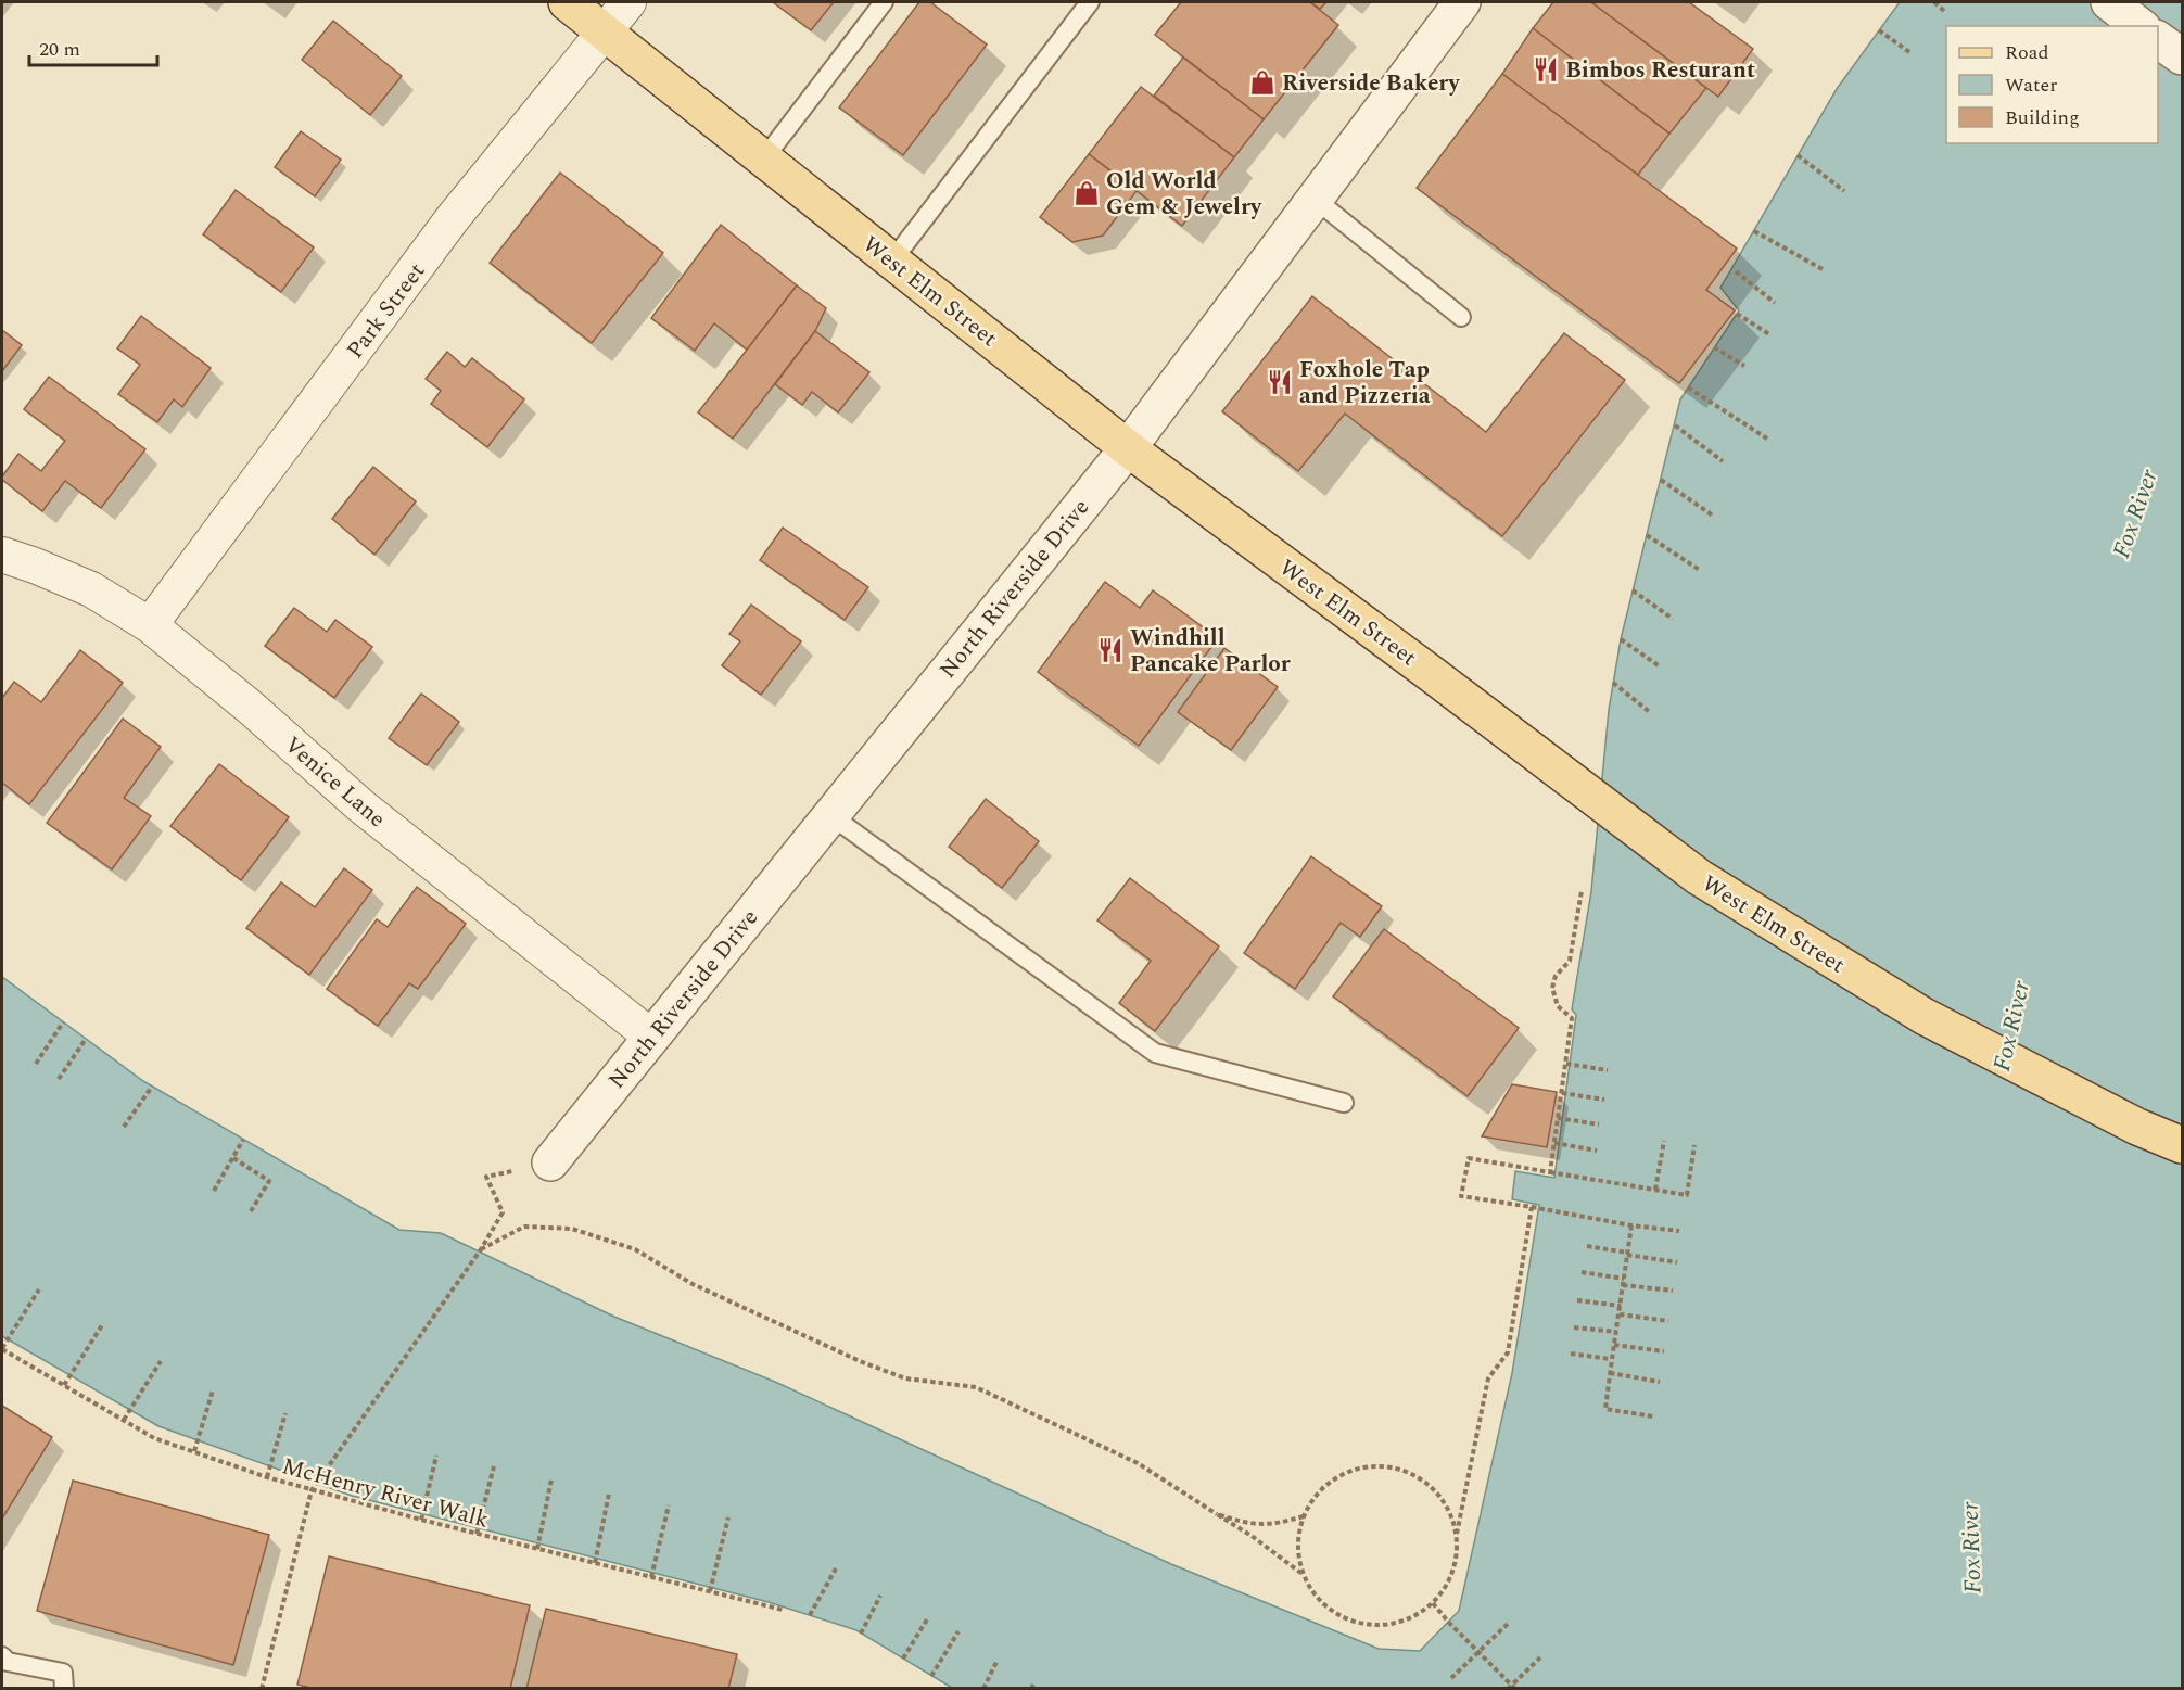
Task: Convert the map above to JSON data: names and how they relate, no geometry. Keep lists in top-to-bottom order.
{
  "streets": {
    "main road": ["West Elm Street"],
    "street": ["Park Street", "North Riverside Drive", "Venice Lane"],
    "path": ["McHenry River Walk"]
  },
  "crossings": [
    ["West Elm Street", "Park Street"],
    ["West Elm Street", "North Riverside Drive"],
    ["Park Street", "Venice Lane"],
    ["North Riverside Drive", "Venice Lane"]
  ],
  "water": ["Fox River"],
  "places": {
    "restaurant": ["Bimbos Resturant", "Foxhole Tap and Pizzeria", "Windhill Pancake Parlor"],
    "shop": ["Riverside Bakery", "Old World Gem & Jewelry"]
  },
  "legend": ["Road", "Water", "Building"],
  "scale_bar": "20 m"
}
